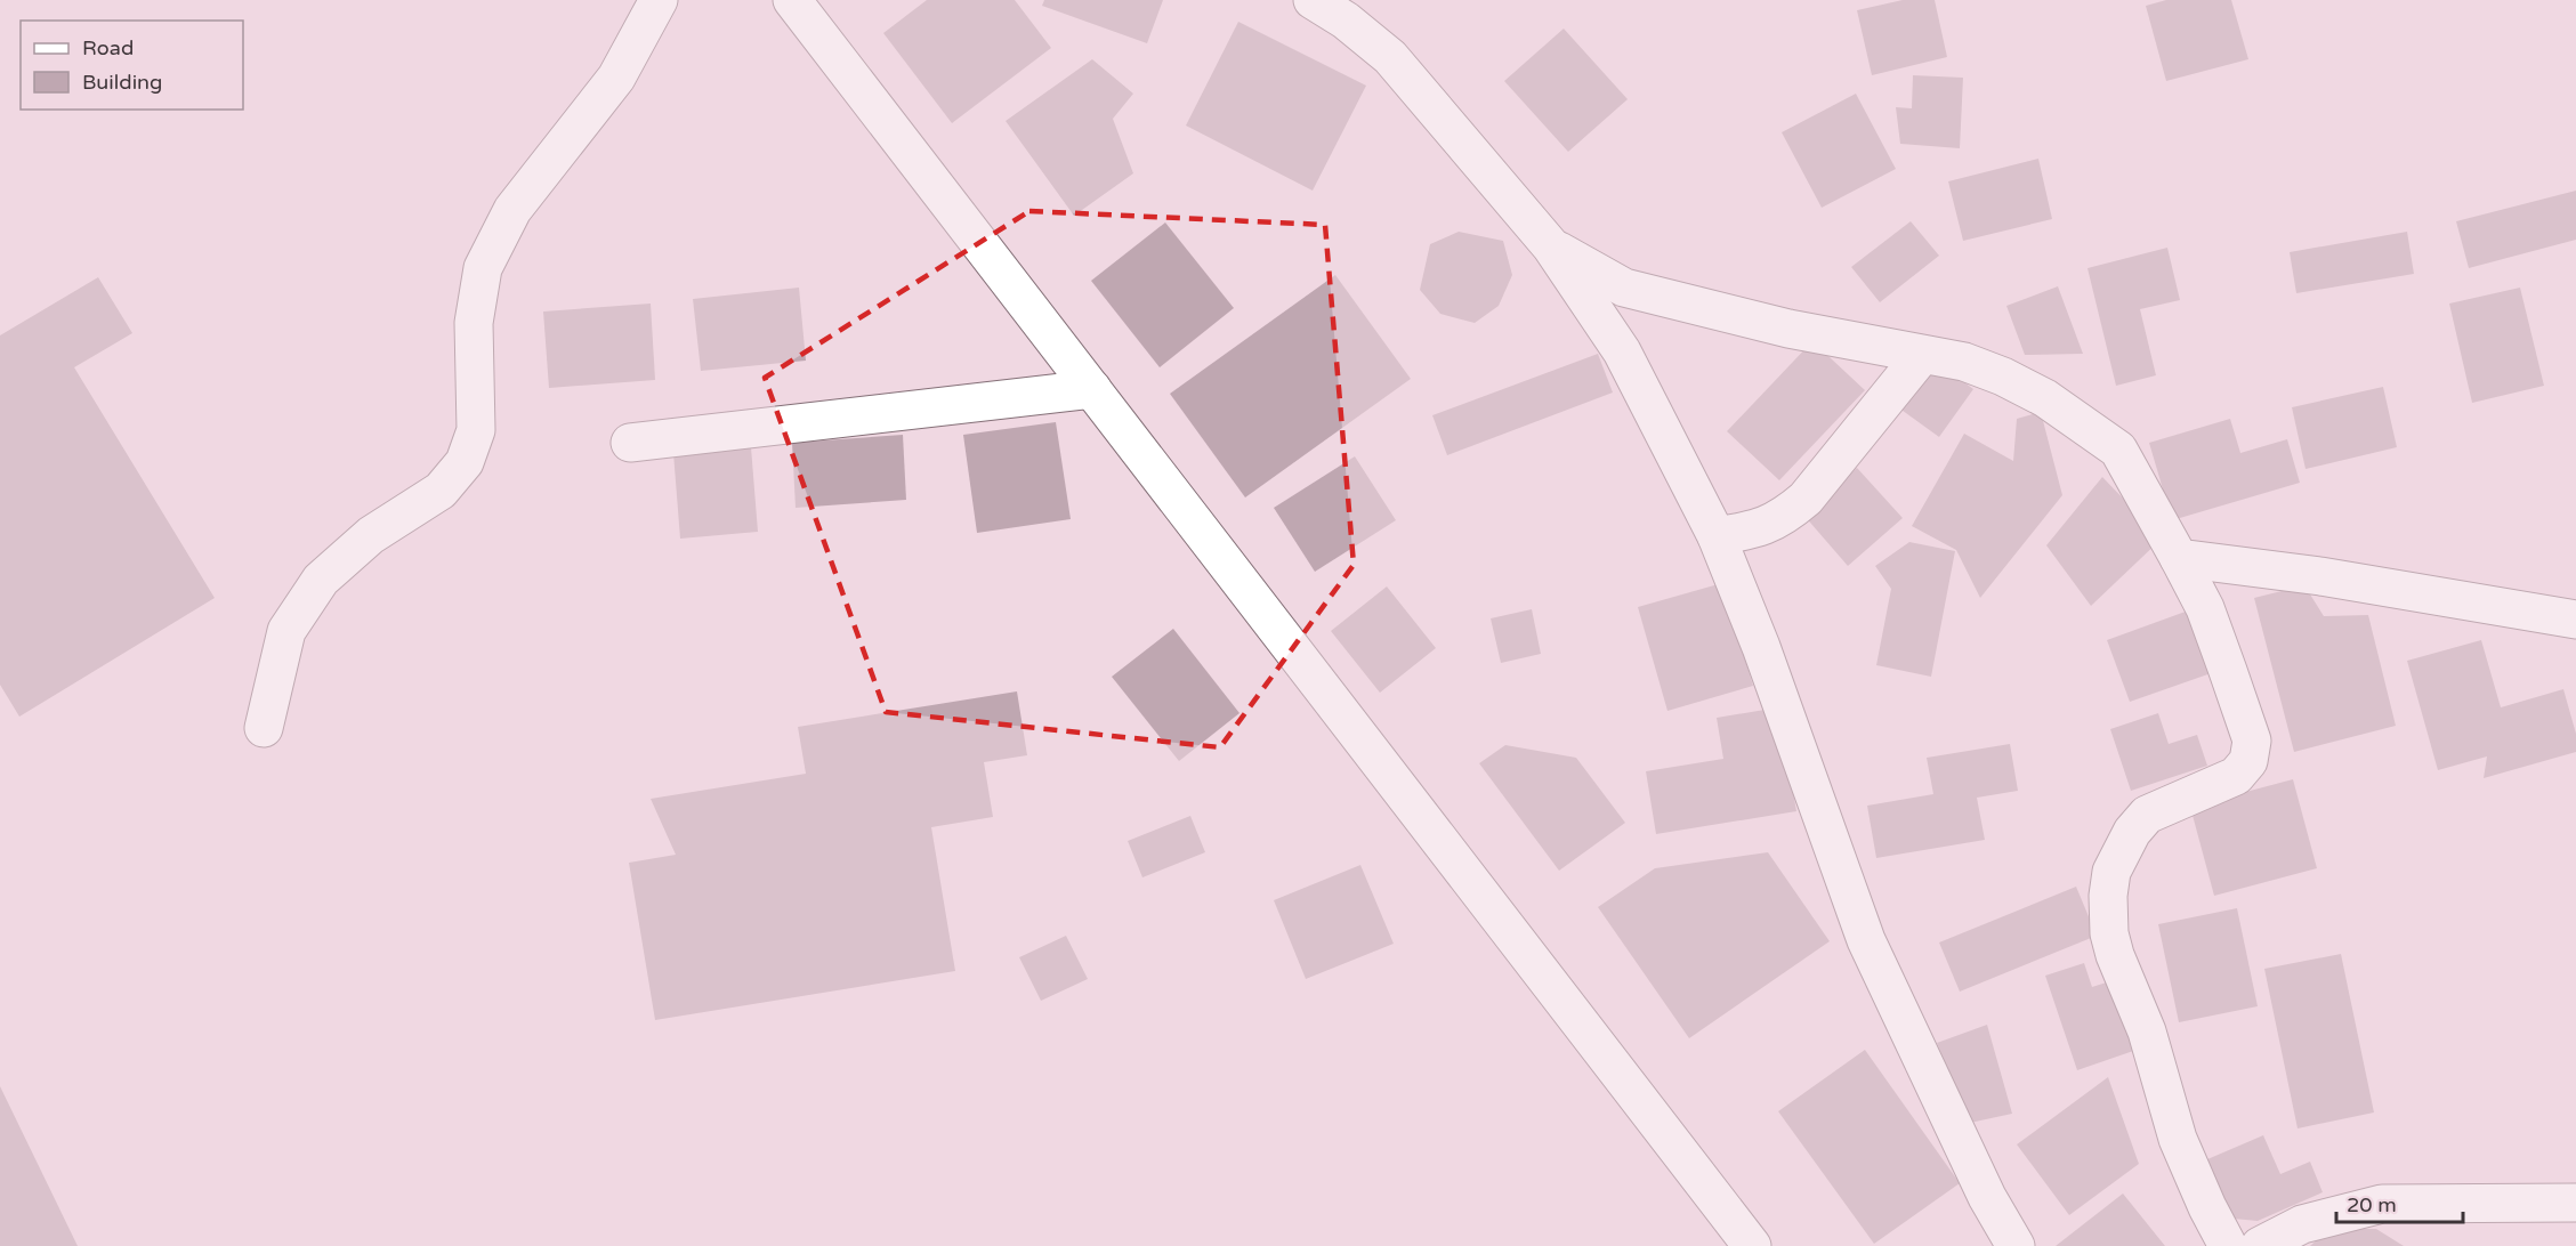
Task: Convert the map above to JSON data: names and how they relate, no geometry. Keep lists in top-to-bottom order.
{
  "legend": ["Road", "Building"],
  "scale_bar": "20 m"
}
